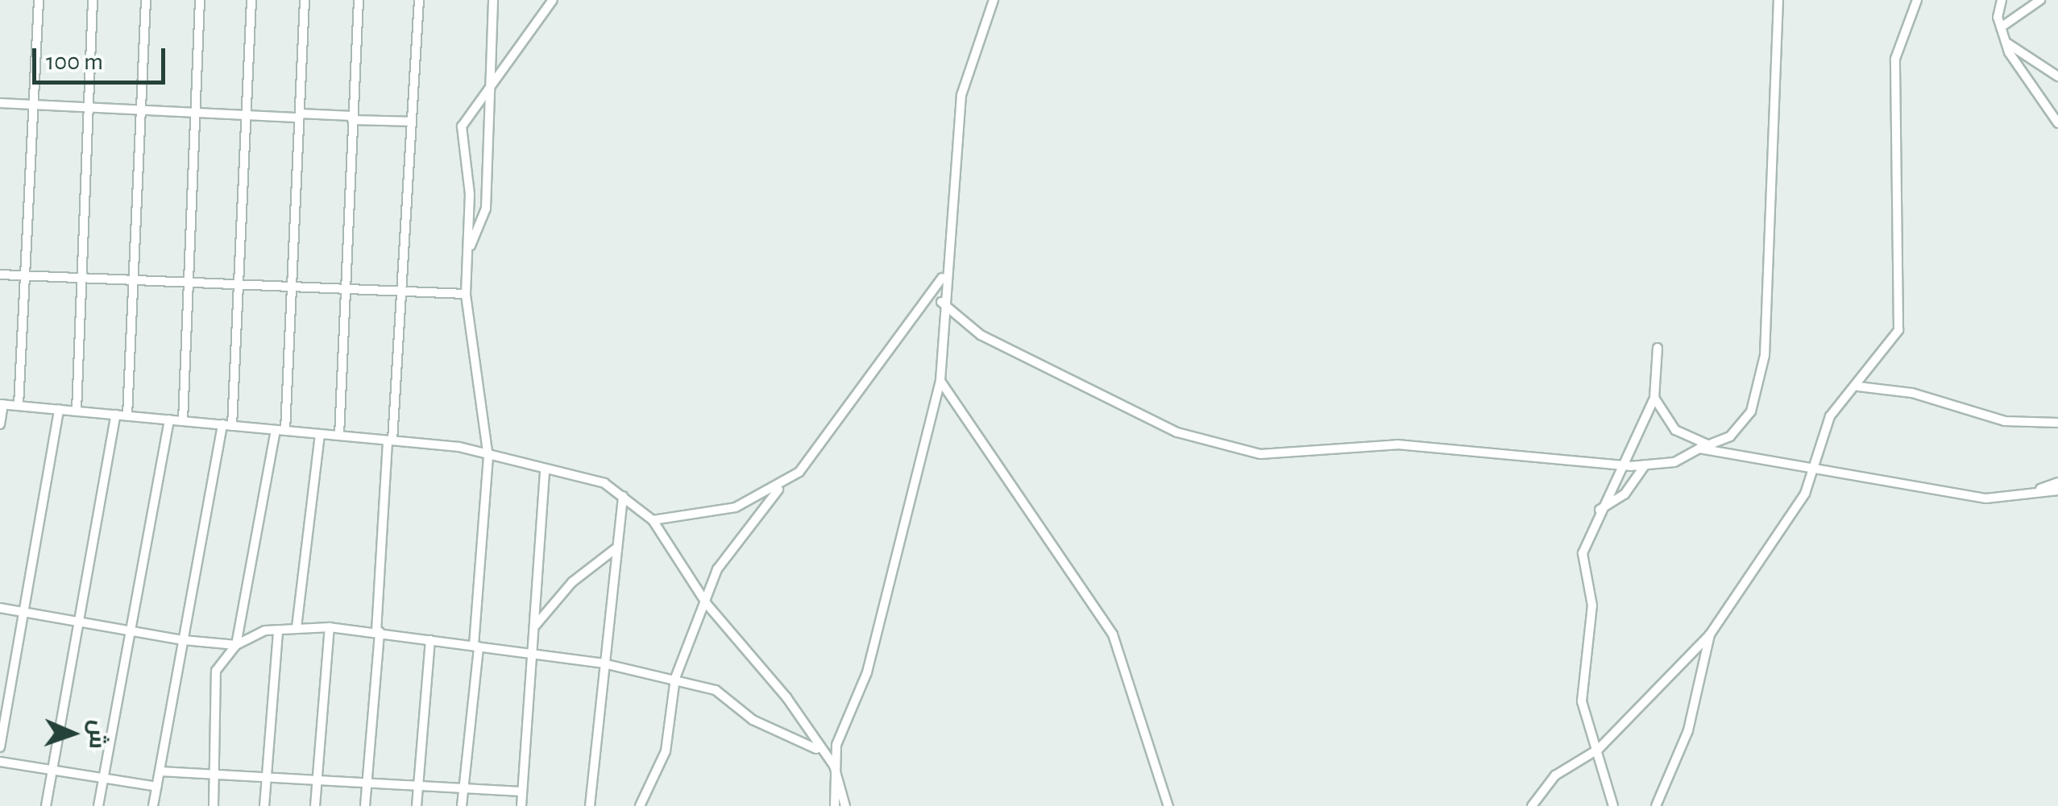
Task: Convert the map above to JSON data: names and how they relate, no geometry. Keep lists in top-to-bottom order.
{
  "scale_bar": "100 m",
  "north": "right"
}
